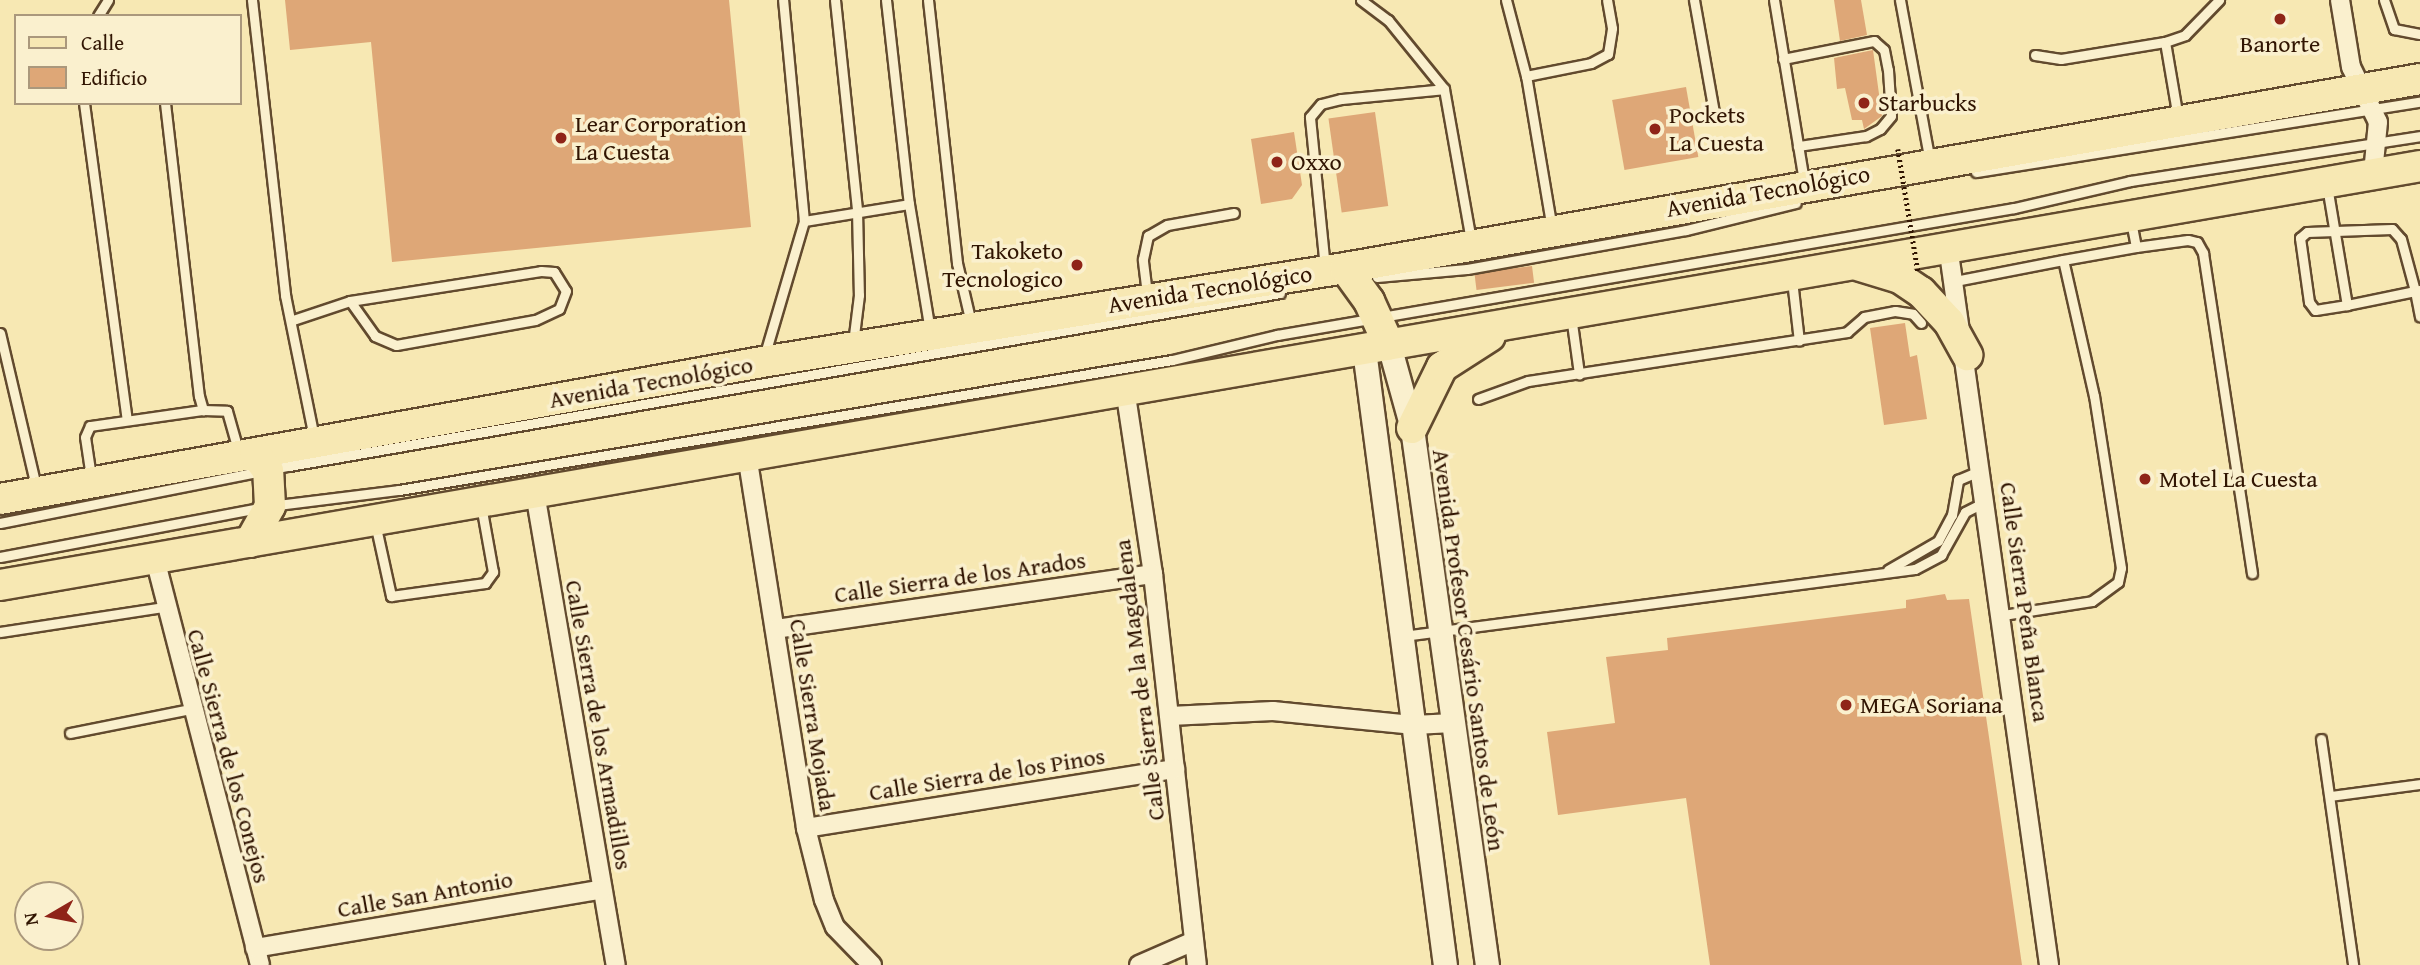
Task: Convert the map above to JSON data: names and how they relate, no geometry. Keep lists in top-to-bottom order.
{
  "streets": {
    "main road": ["Avenida Tecnológico"],
    "street": [
      "Calle Sierra de los Arados",
      "Calle Sierra Peña Blanca",
      "Avenida Profesor Cesário Santos de León",
      "Calle Sierra de la Magdalena",
      "Calle Sierra Mojada",
      "Calle Sierra de los Armadillos",
      "Calle Sierra de los Conejos",
      "Calle Sierra de los Pinos",
      "Calle San Antonio"
    ]
  },
  "crossings": [
    ["Calle Sierra de los Arados", "Calle Sierra de la Magdalena"],
    ["Calle Sierra de los Arados", "Calle Sierra Mojada"],
    ["Calle Sierra de la Magdalena", "Calle Sierra de los Pinos"],
    ["Calle Sierra Mojada", "Calle Sierra de los Pinos"],
    ["Calle Sierra de los Armadillos", "Calle San Antonio"],
    ["Calle Sierra de los Conejos", "Calle San Antonio"]
  ],
  "places": [
    "Banorte",
    "Starbucks",
    "Pockets La Cuesta",
    "Lear Corporation La Cuesta",
    "Oxxo",
    "Takoketo Tecnologico",
    "Motel La Cuesta",
    "MEGA Soriana"
  ],
  "legend": ["Calle", "Edificio"],
  "north": "left"
}
